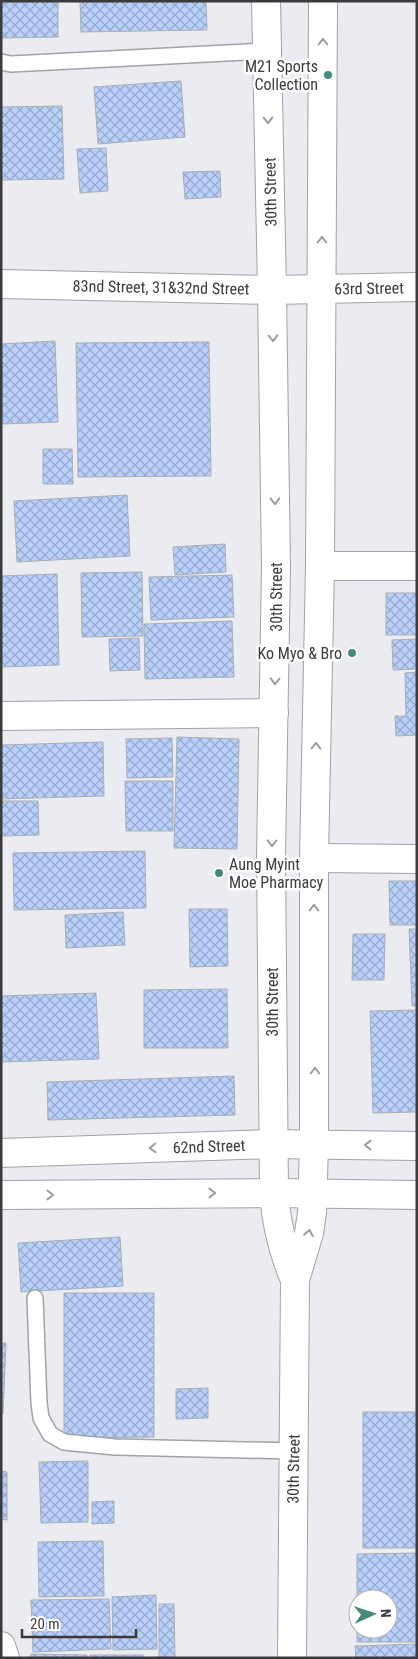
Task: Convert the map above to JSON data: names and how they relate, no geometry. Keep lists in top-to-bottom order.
{
  "streets": {
    "main road": [
      "30th Street",
      "83nd Street, 31&32nd Street",
      "63rd Street",
      "62nd Street"
    ]
  },
  "crossings": [
    ["30th Street", "83nd Street, 31&32nd Street"],
    ["30th Street", "63rd Street"],
    ["30th Street", "62nd Street"],
    ["83nd Street, 31&32nd Street", "63rd Street"]
  ],
  "places": ["M21 Sports Collection", "Ko Myo & Bro", "Aung Myint Moe Pharmacy"],
  "scale_bar": "20 m",
  "north": "right"
}
